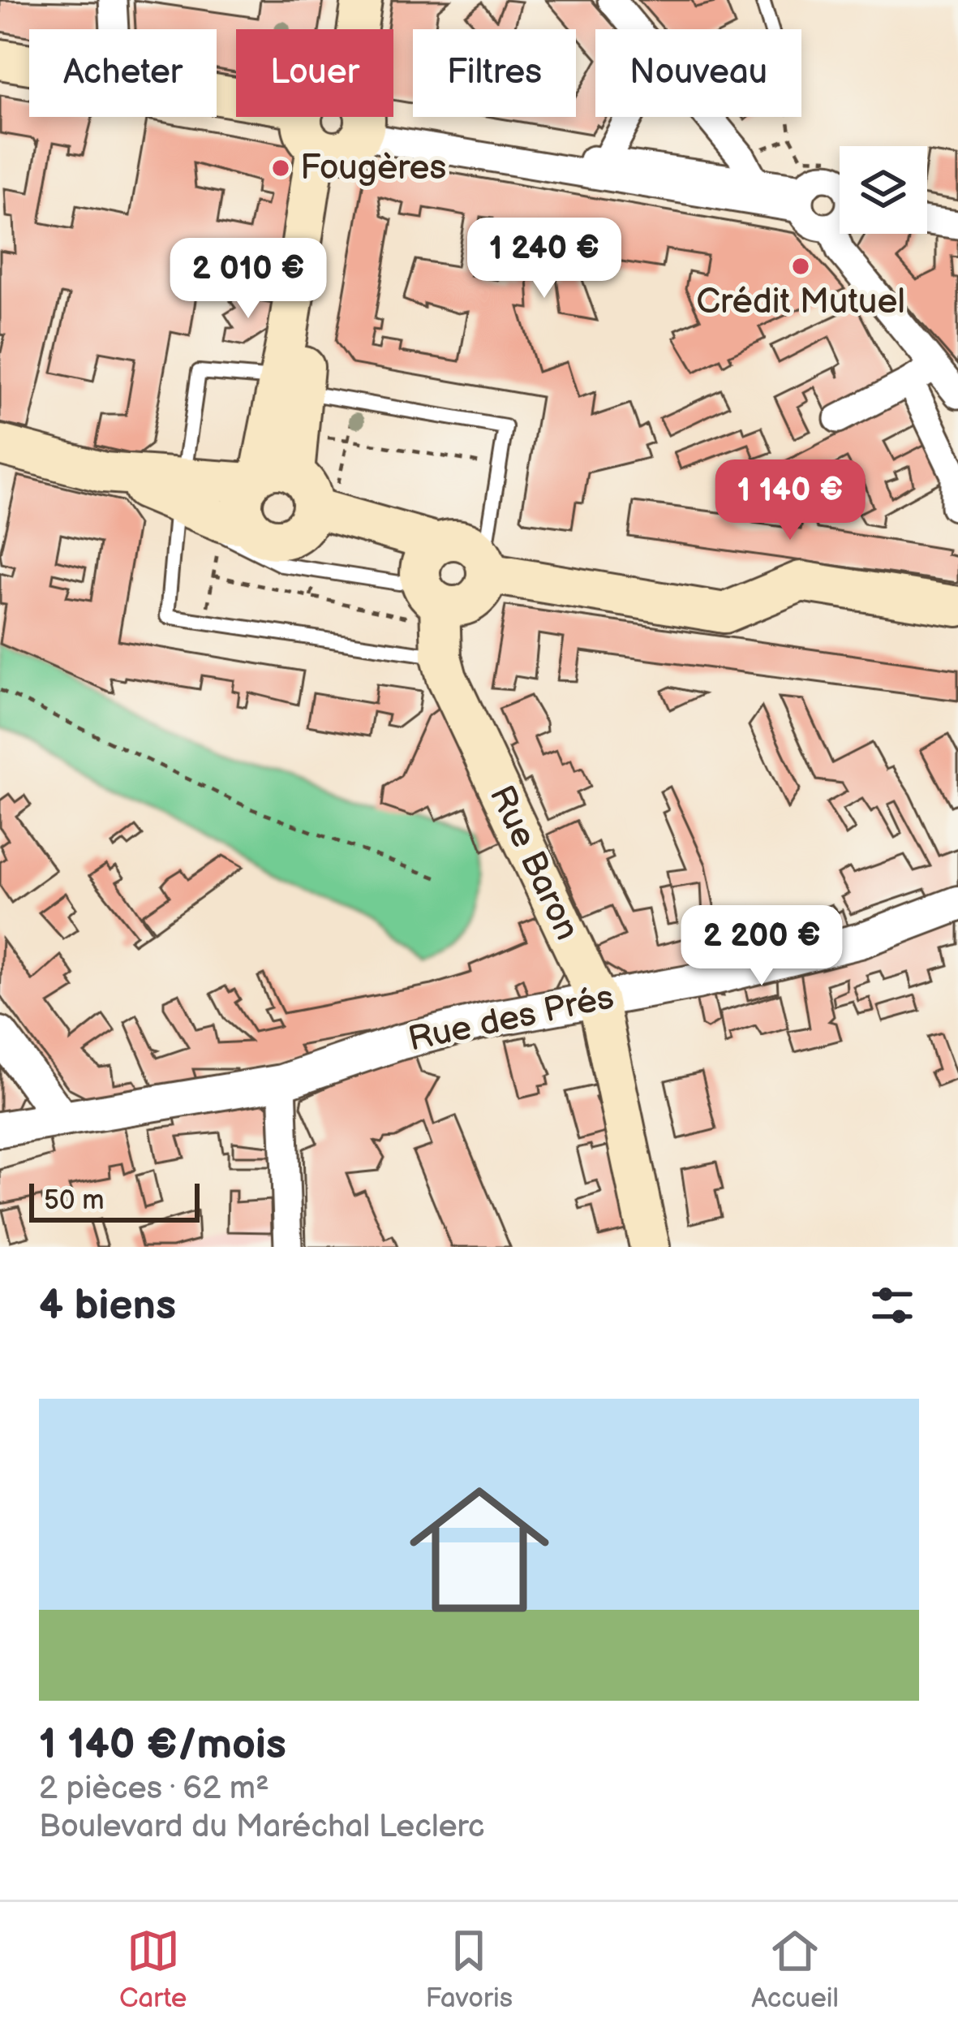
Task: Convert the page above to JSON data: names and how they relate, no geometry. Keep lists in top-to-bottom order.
{
  "streets": {
    "main road": ["Rue Baron"],
    "street": ["Rue des Prés"]
  },
  "crossings": [
    ["Rue Baron", "Rue des Prés"]
  ],
  "places": ["Fougères", "Crédit Mutuel"],
  "scale_bar": "50 m",
  "page": {
    "chip": [
      "Acheter",
      "Louer",
      "Filtres",
      "Nouveau"
    ],
    "price": [
      "1 240 €",
      "2 010 €",
      "1 140 €",
      "2 200 €"
    ],
    "scale": "50 m",
    "heading": "4 biens",
    "list": [
      {
        "name": "1 140 €/mois",
        "note": "2 pièces · 62 m² · Boulevard du Maréchal Leclerc"
      }
    ],
    "tabs": ["Carte", "Favoris", "Accueil"]
  }
}
